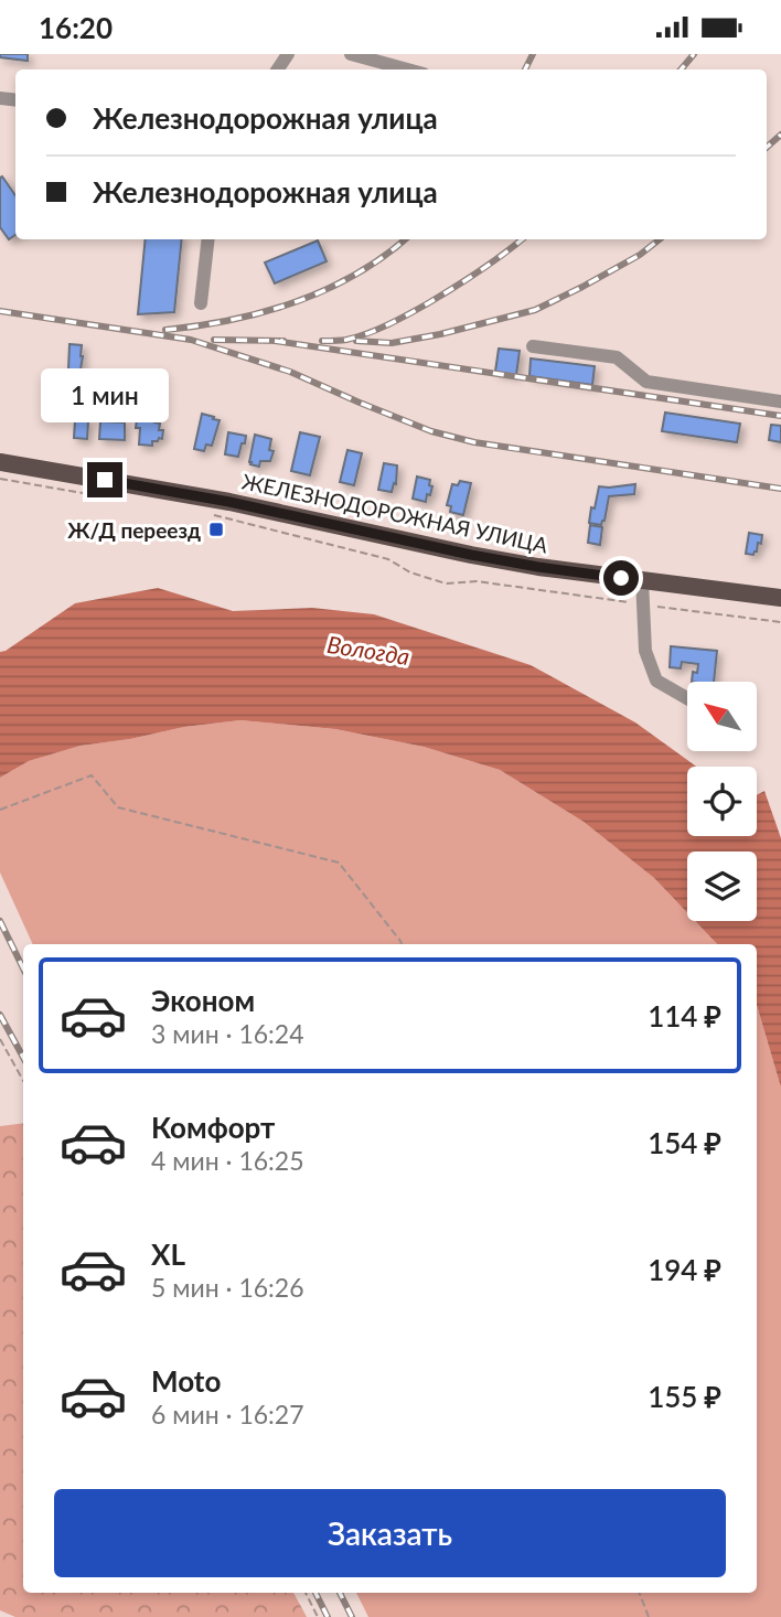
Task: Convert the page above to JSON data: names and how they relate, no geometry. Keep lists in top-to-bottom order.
{
  "streets": {
    "main road": ["ЖЕЛЕЗНОДОРОЖНАЯ УЛИЦА"]
  },
  "water": ["Вологда"],
  "places": {
    "transit": ["Ж/Д переезд"]
  },
  "north": "top left",
  "page": {
    "status": "16:20",
    "banner": ["Железнодорожная улица", "Железнодорожная улица"],
    "bubble": "1 мин",
    "list": [
      {
        "name": "Эконом",
        "note": "3 мин · 16:24",
        "value": "114 ₽"
      },
      {
        "name": "Комфорт",
        "note": "4 мин · 16:25",
        "value": "154 ₽"
      },
      {
        "name": "XL",
        "note": "5 мин · 16:26",
        "value": "194 ₽"
      },
      {
        "name": "Moto",
        "note": "6 мин · 16:27",
        "value": "155 ₽"
      }
    ],
    "buttons": "Заказать"
  }
}
